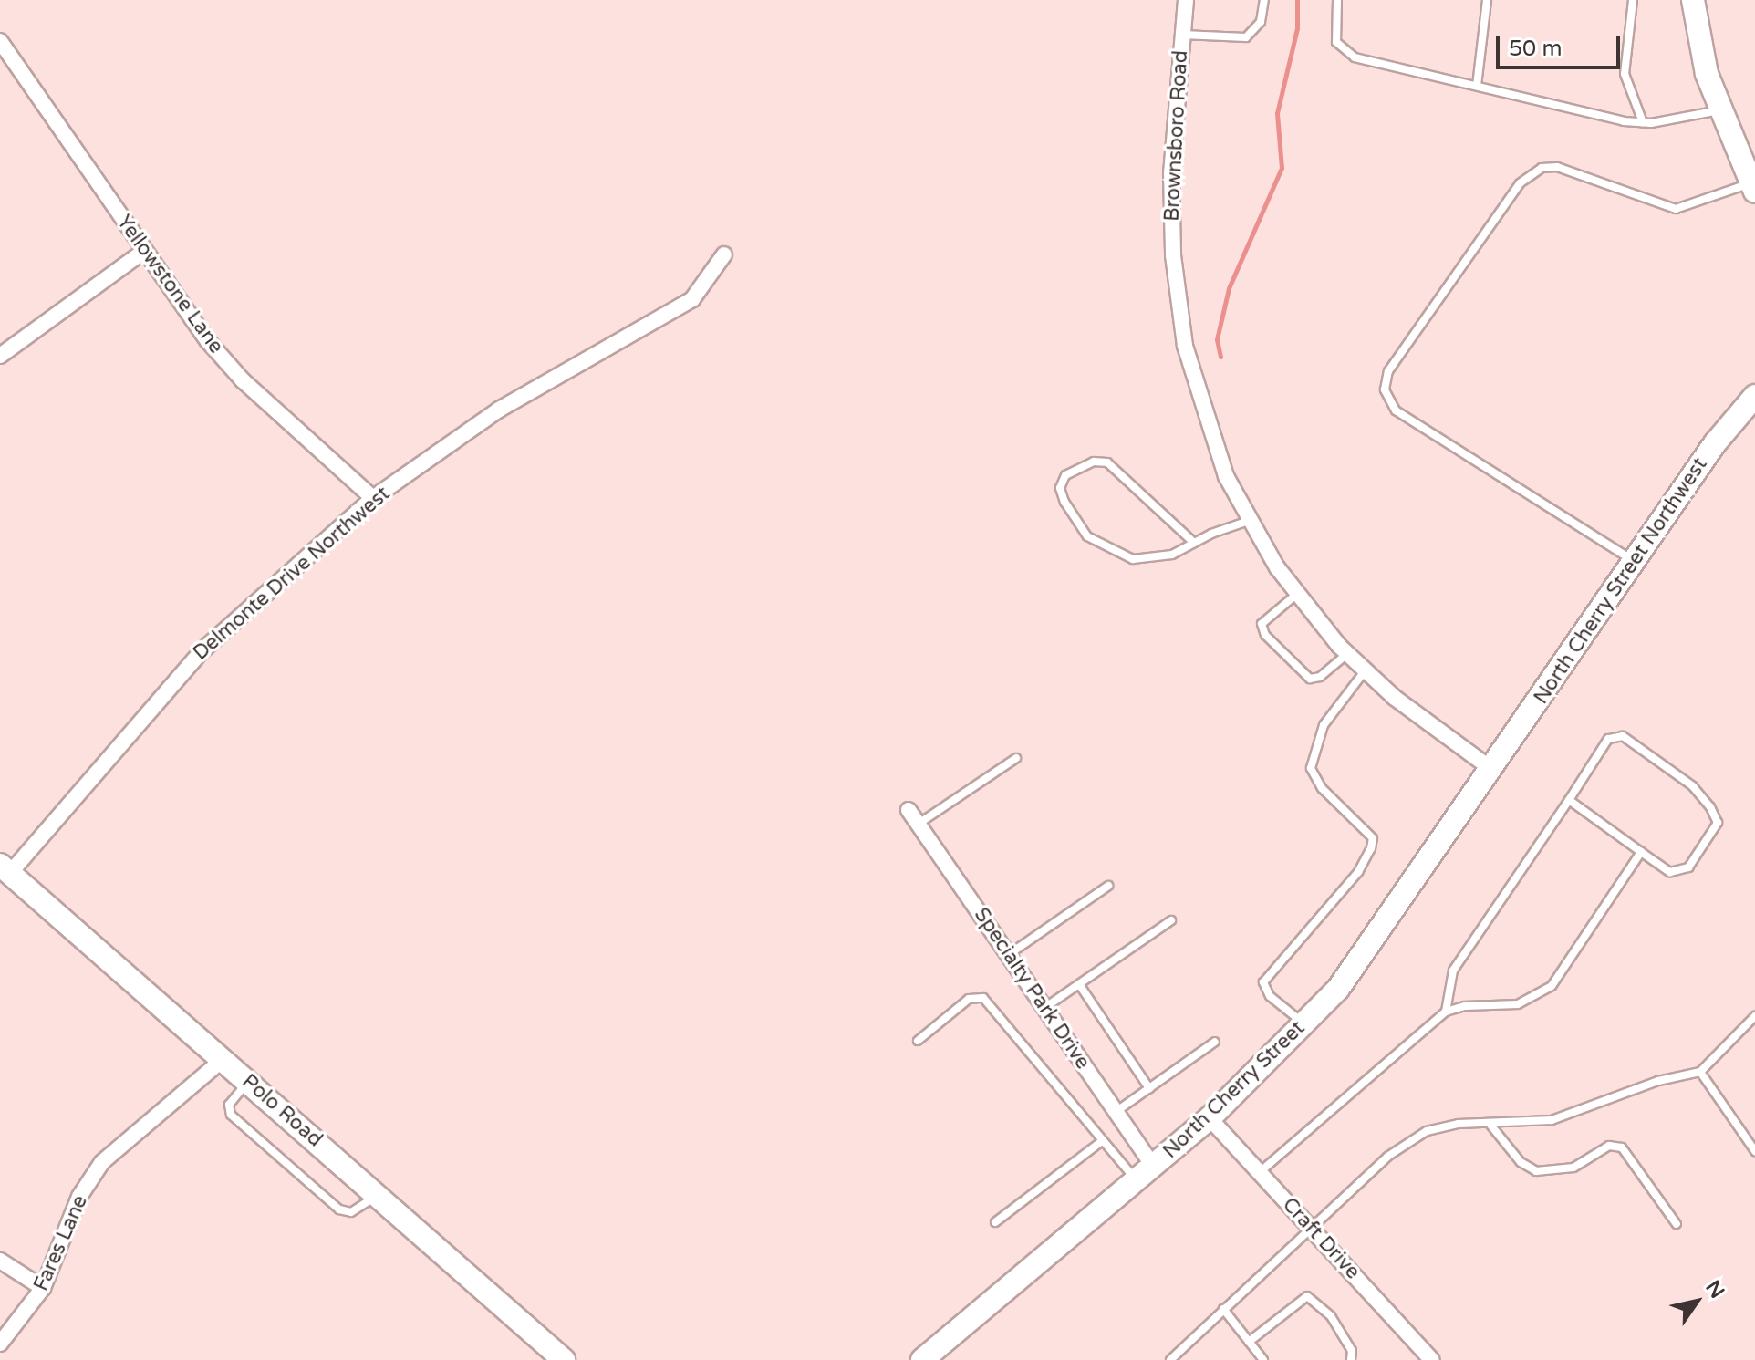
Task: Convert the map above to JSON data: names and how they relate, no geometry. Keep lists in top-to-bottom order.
{
  "streets": {
    "main road": ["North Cherry Street Northwest", "North Cherry Street", "Polo Road"],
    "street": [
      "Brownsboro Road",
      "Yellowstone Lane",
      "Delmonte Drive Northwest",
      "Specialty Park Drive",
      "Craft Drive",
      "Fares Lane"
    ]
  },
  "crossings": [
    ["Brownsboro Road", "North Cherry Street Northwest"],
    ["Brownsboro Road", "North Cherry Street"],
    ["Yellowstone Lane", "Delmonte Drive Northwest"],
    ["Delmonte Drive Northwest", "Polo Road"],
    ["North Cherry Street Northwest", "North Cherry Street"],
    ["Specialty Park Drive", "North Cherry Street"],
    ["North Cherry Street", "Craft Drive"],
    ["Polo Road", "Fares Lane"]
  ],
  "scale_bar": "50 m",
  "north": "top right"
}
